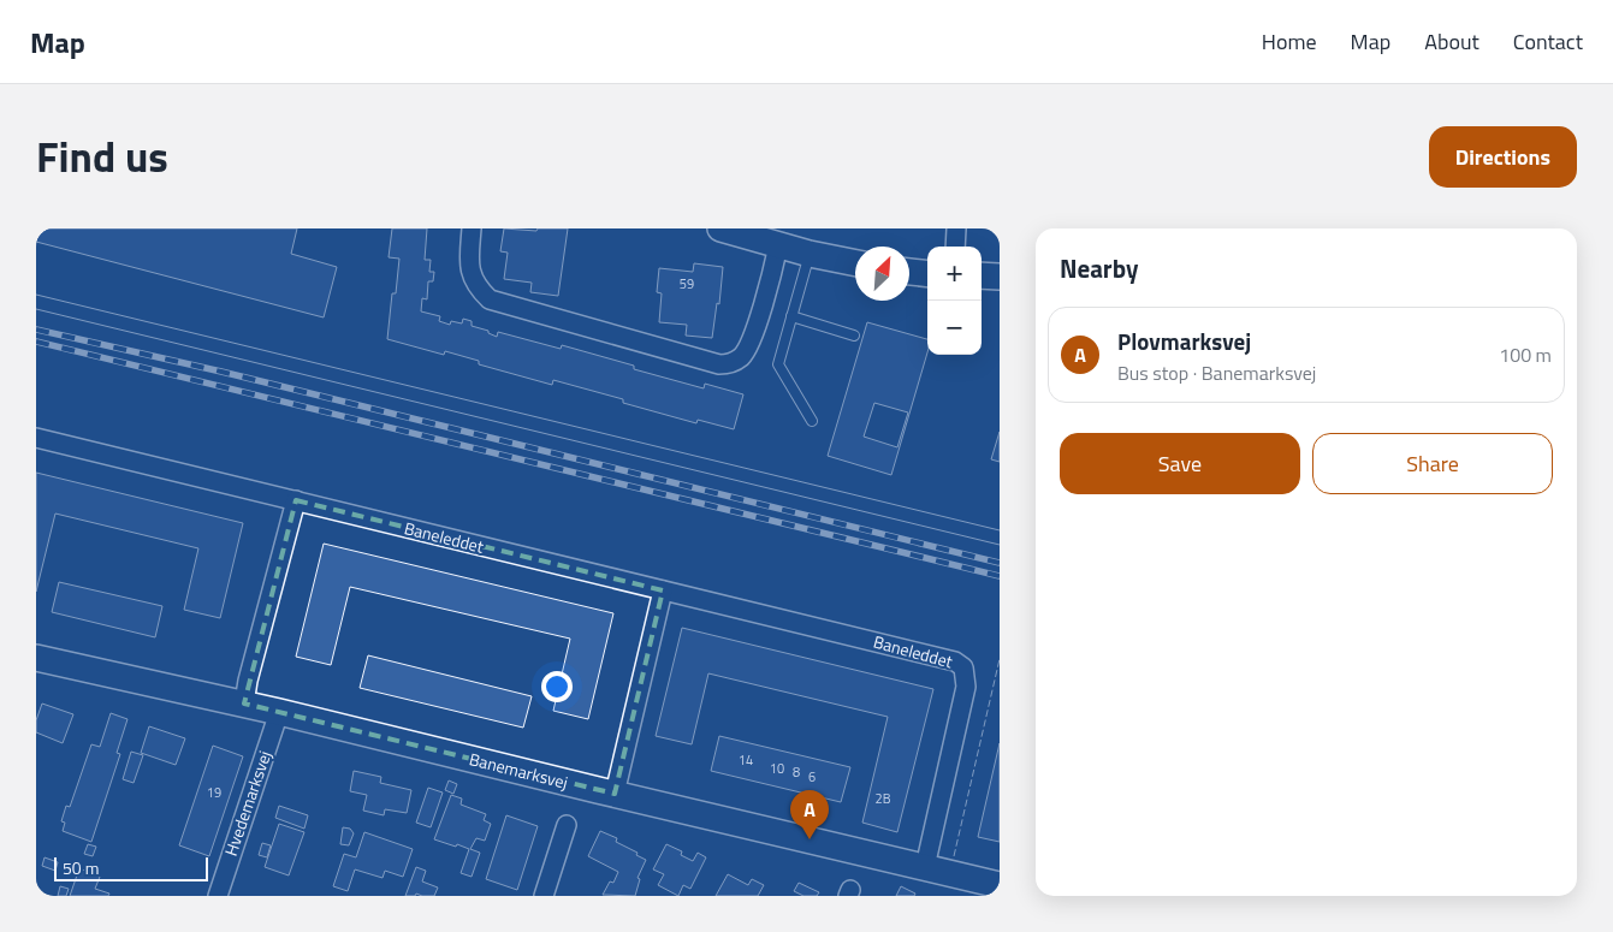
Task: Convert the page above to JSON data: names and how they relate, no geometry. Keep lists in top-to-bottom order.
{
  "streets": {
    "street": ["Baneleddet", "Banemarksvej", "Hvedemarksvej"]
  },
  "crossings": [
    ["Baneleddet", "Banemarksvej"],
    ["Banemarksvej", "Hvedemarksvej"]
  ],
  "house_numbers": [
    "59",
    "14",
    "10",
    "8",
    "6",
    "19",
    "2B"
  ],
  "scale_bar": "50 m",
  "north": "top right",
  "page": {
    "header": "Map",
    "nav": [
      "Home",
      "Map",
      "About",
      "Contact"
    ],
    "title": "Find us",
    "buttons": [
      "Directions",
      ["Save", "Share"]
    ],
    "heading": "Nearby",
    "map_buttons": ["+", "−"],
    "list": [
      {
        "mark": "A",
        "name": "Plovmarksvej",
        "note": "Bus stop · Banemarksvej",
        "value": "100 m"
      }
    ],
    "pins": "A",
    "scale": "50 m"
  }
}
